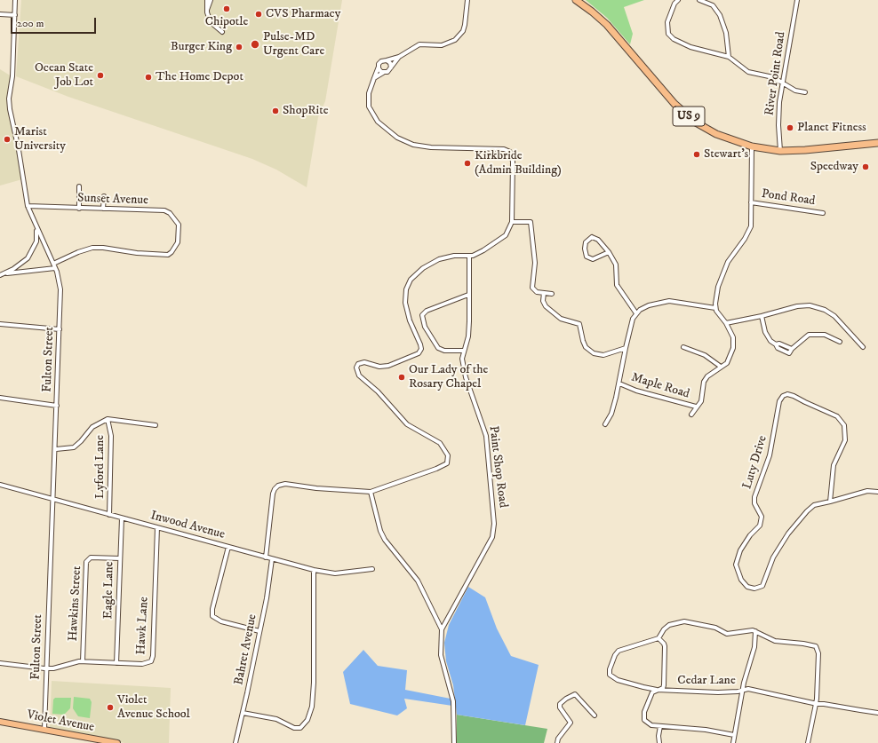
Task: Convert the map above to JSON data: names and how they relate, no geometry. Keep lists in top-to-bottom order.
{
  "streets": {
    "highway": ["US 9"],
    "main road": ["Violet Avenue"],
    "street": [
      "River Point Road",
      "Pond Road",
      "Sunset Avenue",
      "Fulton Street",
      "Maple Road",
      "Luty Drive",
      "Lyford Lane",
      "Paint Shop Road",
      "Inwood Avenue",
      "Eagle Lane",
      "Hawkins Street",
      "Hawk Lane",
      "Bahret Avenue",
      "Cedar Lane"
    ]
  },
  "crossings": [
    ["River Point Road", "US 9"],
    ["Sunset Avenue", "Fulton Street"],
    ["Fulton Street", "Inwood Avenue"],
    ["Fulton Street", "Hawk Lane"],
    ["Fulton Street", "Violet Avenue"],
    ["Lyford Lane", "Inwood Avenue"],
    ["Inwood Avenue", "Eagle Lane"],
    ["Inwood Avenue", "Hawk Lane"],
    ["Inwood Avenue", "Bahret Avenue"],
    ["Eagle Lane", "Hawkins Street"],
    ["Eagle Lane", "Hawk Lane"],
    ["Hawkins Street", "Hawk Lane"]
  ],
  "places": [
    "Chipotle",
    "CVS Pharmacy",
    "Pulse-MD Urgent Care",
    "Burger King",
    "Ocean State Job Lot",
    "The Home Depot",
    "ShopRite",
    "Planet Fitness",
    "Marist University",
    "Stewart's",
    "Kirkbride (Admin Building)",
    "Speedway",
    "Our Lady of the Rosary Chapel",
    "Violet Avenue School"
  ],
  "scale_bar": "200 m"
}
